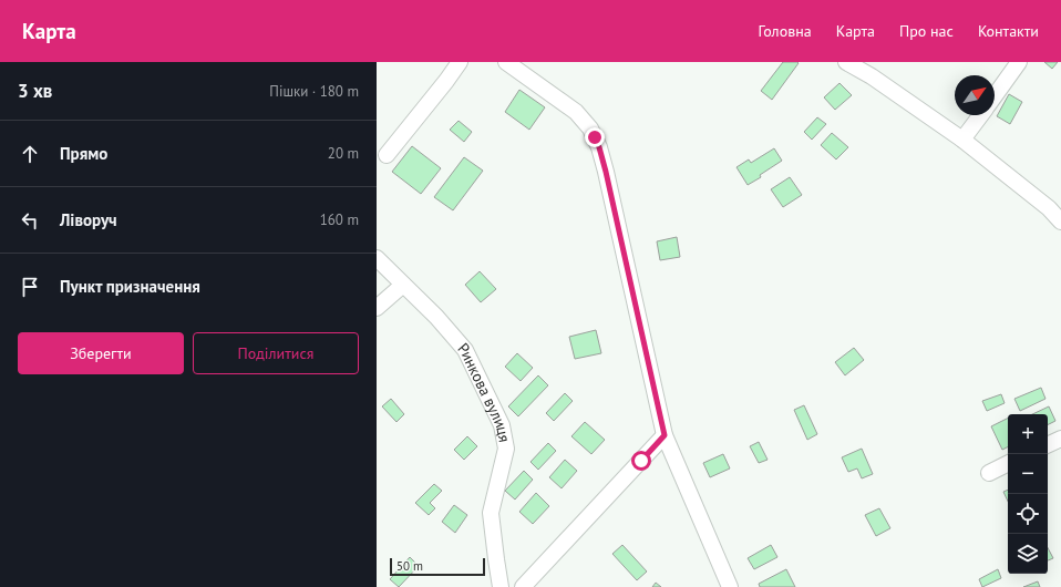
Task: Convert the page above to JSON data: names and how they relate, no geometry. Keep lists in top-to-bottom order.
{
  "streets": {
    "street": ["Ринкова вулиця"]
  },
  "scale_bar": "50 m",
  "north": "top right",
  "page": {
    "header": "Карта",
    "nav": [
      "Головна",
      "Карта",
      "Про нас",
      "Контакти"
    ],
    "heading": ["3 хв", "Пішки · 180 m"],
    "list": [
      ["Прямо", "20 m"],
      ["Ліворуч", "160 m"],
      "Пункт призначення"
    ],
    "buttons": ["Зберегти", "Поділитися"],
    "map_buttons": ["+", "−"],
    "scale": "50 m"
  }
}
